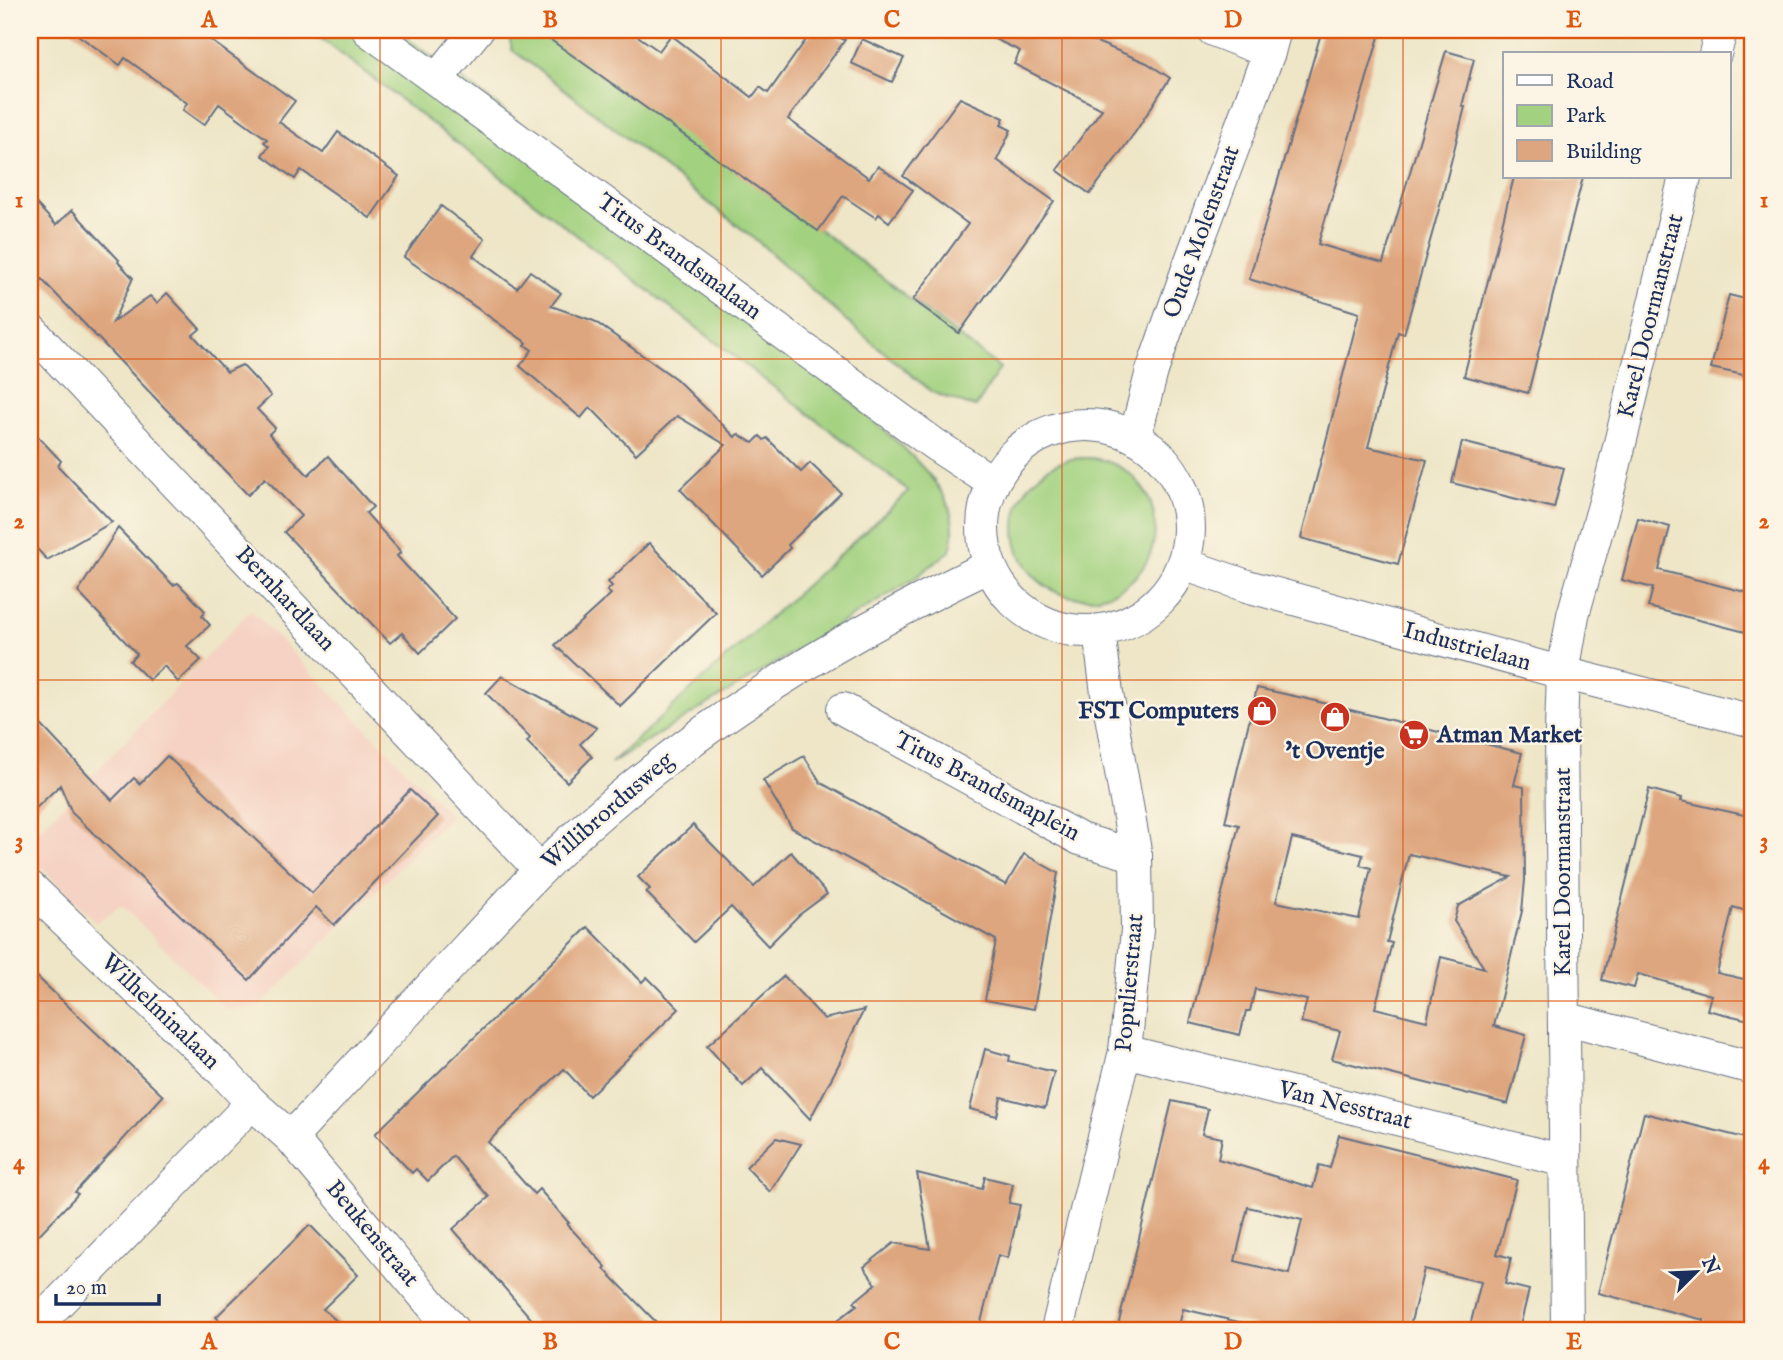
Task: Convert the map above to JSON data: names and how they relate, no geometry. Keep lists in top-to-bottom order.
{
  "streets": {
    "street": [
      "Oude Molenstraat",
      "Titus Brandsmalaan",
      "Karel Doormanstraat",
      "Bernhardlaan",
      "Industrielaan",
      "Titus Brandsmaplein",
      "Willibrordusweg",
      "Populierstraat",
      "Wilhelminalaan",
      "Van Nesstraat",
      "Beukenstraat"
    ]
  },
  "crossings": [
    ["Oude Molenstraat", "Titus Brandsmalaan"],
    ["Oude Molenstraat", "Industrielaan"],
    ["Oude Molenstraat", "Willibrordusweg"],
    ["Oude Molenstraat", "Populierstraat"],
    ["Titus Brandsmalaan", "Industrielaan"],
    ["Titus Brandsmalaan", "Willibrordusweg"],
    ["Titus Brandsmalaan", "Populierstraat"],
    ["Karel Doormanstraat", "Industrielaan"],
    ["Karel Doormanstraat", "Van Nesstraat"],
    ["Bernhardlaan", "Willibrordusweg"],
    ["Industrielaan", "Willibrordusweg"],
    ["Industrielaan", "Populierstraat"],
    ["Titus Brandsmaplein", "Populierstraat"],
    ["Willibrordusweg", "Populierstraat"],
    ["Willibrordusweg", "Wilhelminalaan"],
    ["Willibrordusweg", "Beukenstraat"],
    ["Populierstraat", "Van Nesstraat"],
    ["Wilhelminalaan", "Beukenstraat"]
  ],
  "places": {
    "shop": ["FST Computers", "'t Oventje"],
    "supermarket": ["Atman Market"]
  },
  "legend": ["Road", "Park", "Building"],
  "scale_bar": "20 m",
  "north": "top right",
  "grid": {
    "columns": [
      "A",
      "B",
      "C",
      "D",
      "E"
    ],
    "rows": [
      "1",
      "2",
      "3",
      "4"
    ]
  }
}
